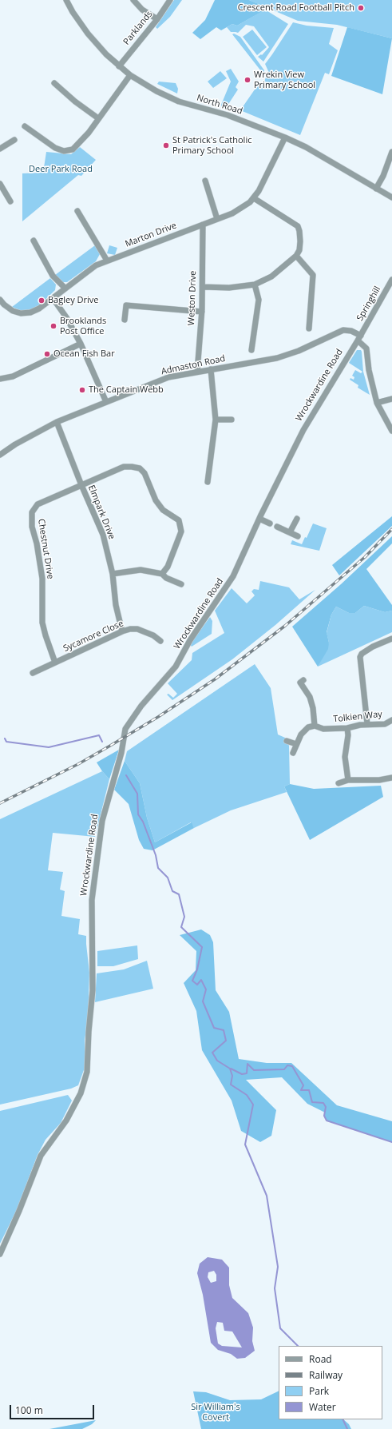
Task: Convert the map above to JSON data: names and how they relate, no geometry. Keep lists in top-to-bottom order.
{
  "streets": {
    "street": [
      "Parklands",
      "North Road",
      "Marton Drive",
      "Weston Drive",
      "Springhill",
      "Admaston Road",
      "Wrockwardine Road",
      "Elmpark Drive",
      "Chestnut Drive",
      "Sycamore Close",
      "Tolkien Way"
    ]
  },
  "crossings": [
    ["Parklands", "North Road"],
    ["North Road", "Marton Drive"],
    ["Marton Drive", "Weston Drive"],
    ["Weston Drive", "Admaston Road"],
    ["Springhill", "Admaston Road"],
    ["Springhill", "Wrockwardine Road"],
    ["Admaston Road", "Wrockwardine Road"],
    ["Admaston Road", "Elmpark Drive"],
    ["Elmpark Drive", "Chestnut Drive"],
    ["Elmpark Drive", "Sycamore Close"],
    ["Chestnut Drive", "Sycamore Close"]
  ],
  "parks": ["Deer Park Road", "Sir William's Covert"],
  "places": [
    "Crescent Road Football Pitch",
    "Wrekin View Primary School",
    "St Patrick's Catholic Primary School",
    "Bagley Drive",
    "Brooklands Post Office",
    "Ocean Fish Bar",
    "The Captain Webb"
  ],
  "legend": [
    "Road",
    "Railway",
    "Park",
    "Water"
  ],
  "scale_bar": "100 m"
}
